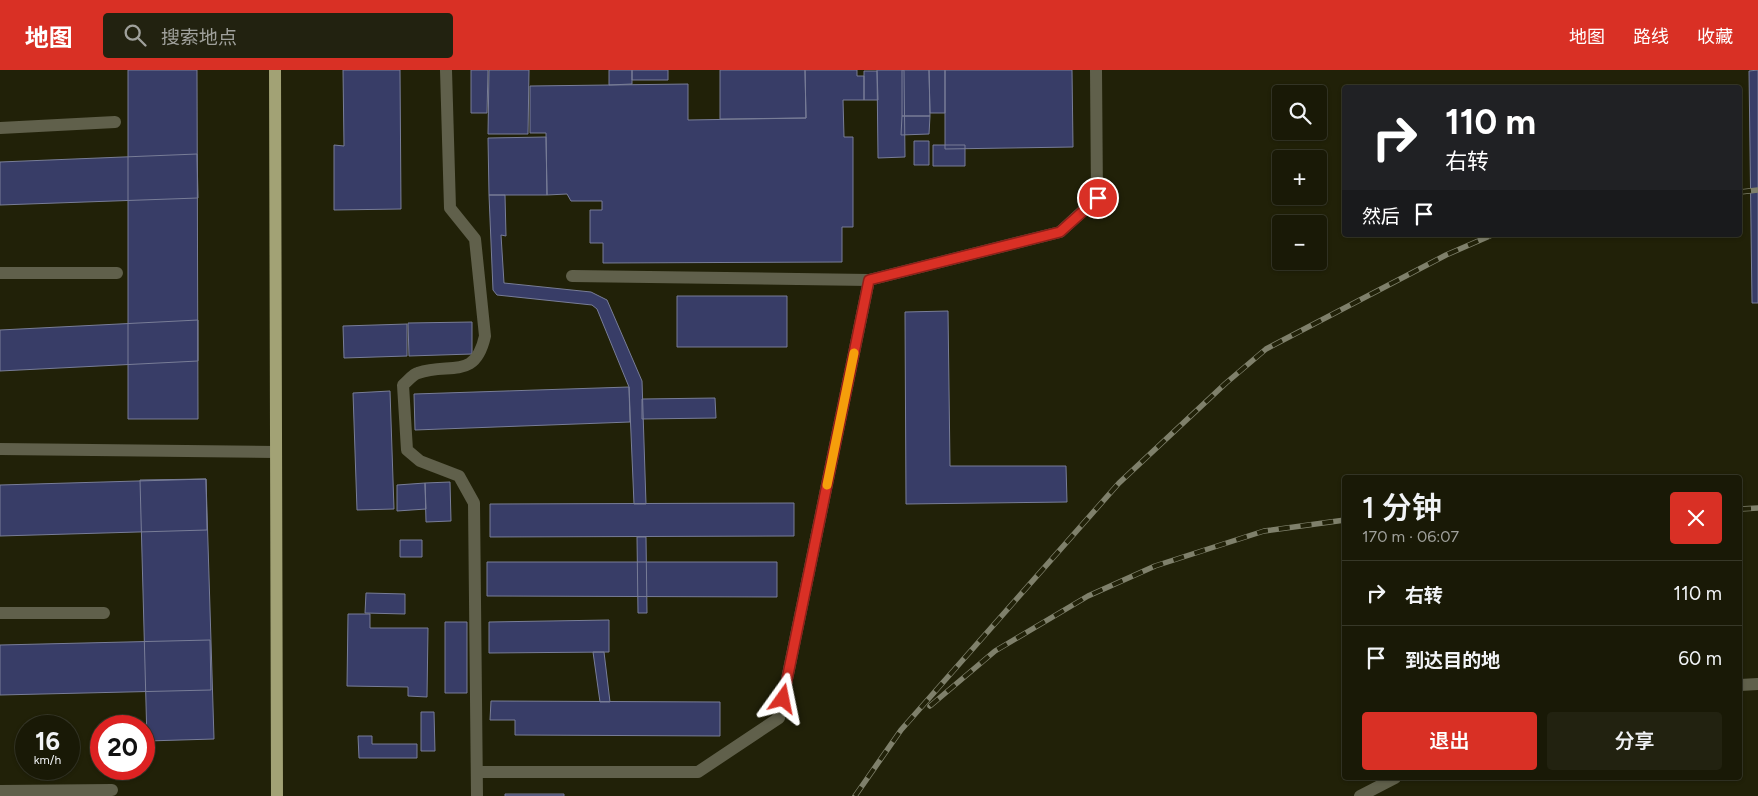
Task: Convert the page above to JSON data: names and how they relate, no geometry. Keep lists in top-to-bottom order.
{
  "page": {
    "header": "地图",
    "search": "搜索地点",
    "nav": ["地图", "路线", "收藏"],
    "map_buttons": ["+", "−"],
    "turn": ["110 m", "右转"],
    "then": "然后",
    "heading": ["1 分钟", "170 m · 06:07"],
    "list": [
      {
        "name": "右转",
        "value": "110 m"
      },
      {
        "name": "到达目的地",
        "value": "60 m"
      }
    ],
    "buttons": ["退出", "分享"],
    "speed": "16 km/h",
    "limit": "20"
  }
}
